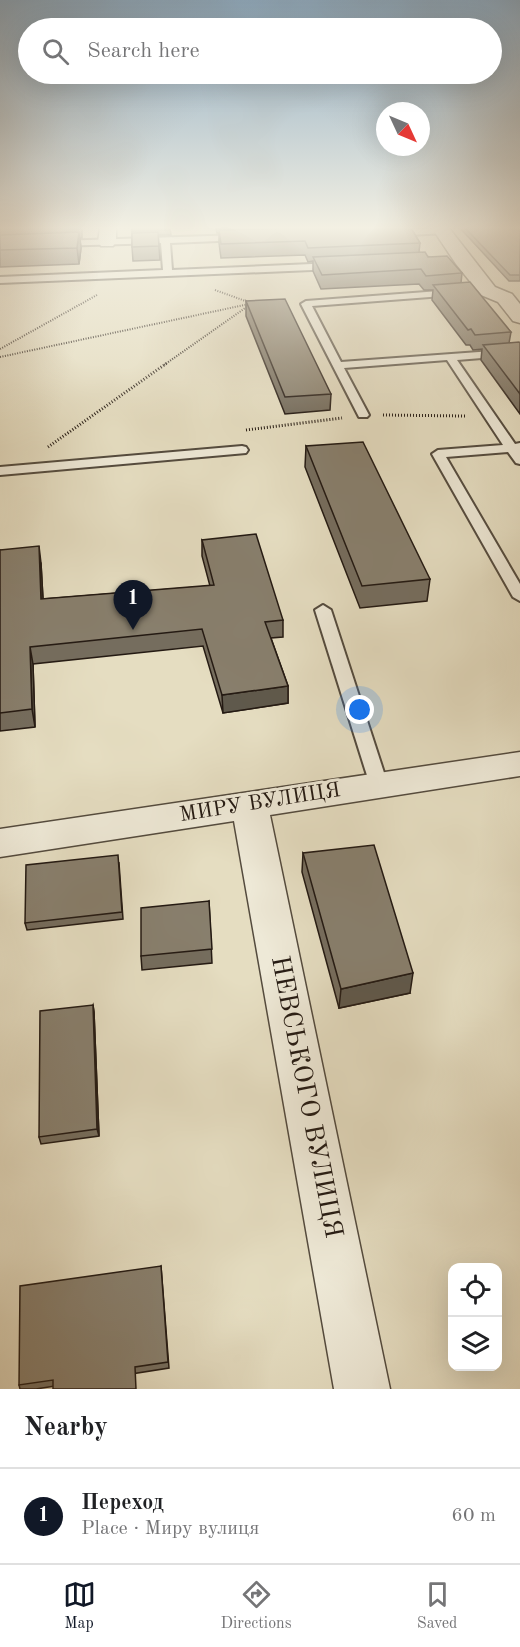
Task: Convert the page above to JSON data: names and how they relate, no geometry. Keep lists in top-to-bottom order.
{
  "streets": {
    "street": ["МИРУ ВУЛИЦЯ", "НЕВСЬКОГО ВУЛИЦЯ"]
  },
  "crossings": [
    ["МИРУ ВУЛИЦЯ", "НЕВСЬКОГО ВУЛИЦЯ"]
  ],
  "north": "bottom right",
  "page": {
    "search": "Search here",
    "pins": "1",
    "heading": "Nearby",
    "list": [
      {
        "mark": "1",
        "name": "Переход",
        "note": "Place · Миру вулиця",
        "value": "60 m"
      }
    ],
    "nav": ["Map", "Directions", "Saved"]
  }
}
